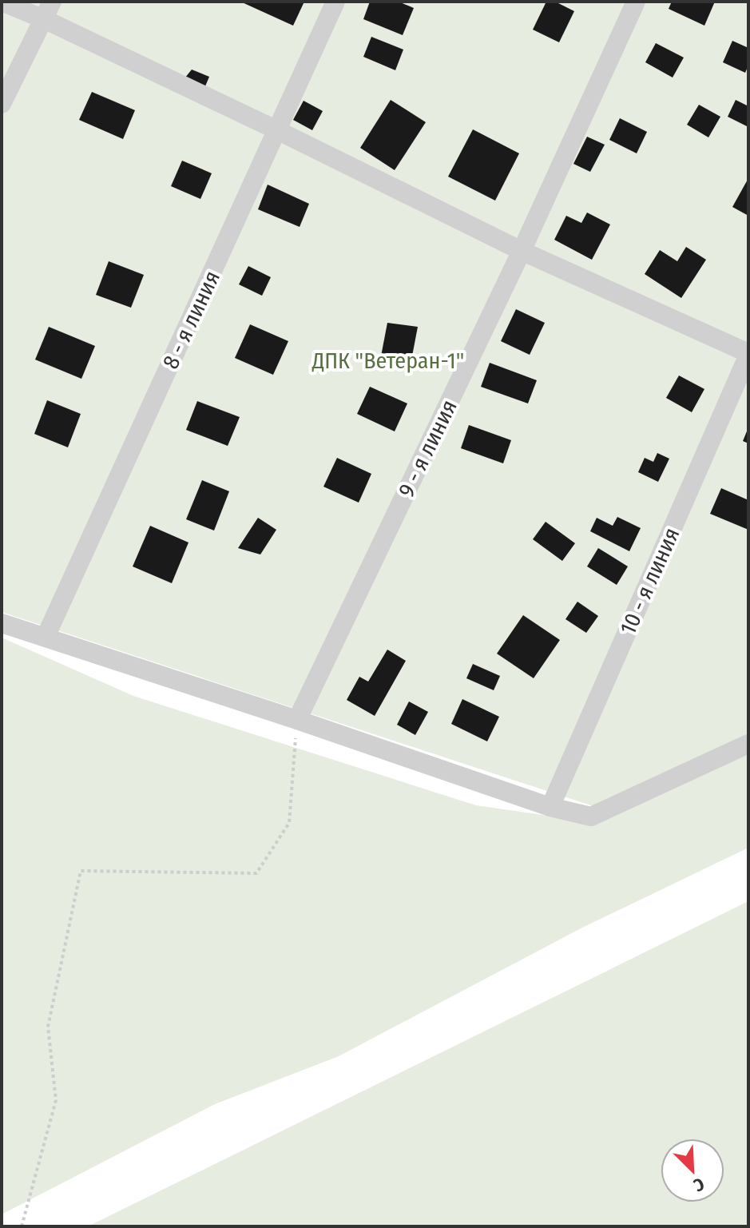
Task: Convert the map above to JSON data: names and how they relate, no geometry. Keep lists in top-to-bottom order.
{
  "streets": {
    "street": ["8 - я линия", "9 - я линия", "10 - я линия"]
  },
  "parks": ["ДПК \"Ветеран-1\""],
  "north": "bottom right"
}
